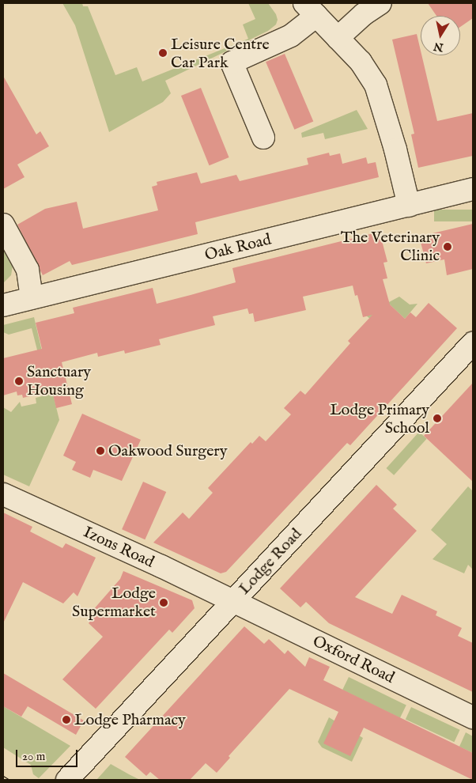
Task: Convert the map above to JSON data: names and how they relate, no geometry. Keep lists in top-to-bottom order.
{
  "streets": {
    "street": [
      "Oak Road",
      "Izons Road",
      "Lodge Road",
      "Oxford Road"
    ]
  },
  "crossings": [
    ["Izons Road", "Lodge Road"],
    ["Izons Road", "Oxford Road"],
    ["Lodge Road", "Oxford Road"]
  ],
  "places": [
    "Leisure Centre Car Park",
    "The Veterinary Clinic",
    "Sanctuary Housing",
    "Lodge Primary School",
    "Oakwood Surgery",
    "Lodge Supermarket",
    "Lodge Pharmacy"
  ],
  "scale_bar": "20 m",
  "north": "bottom"
}
